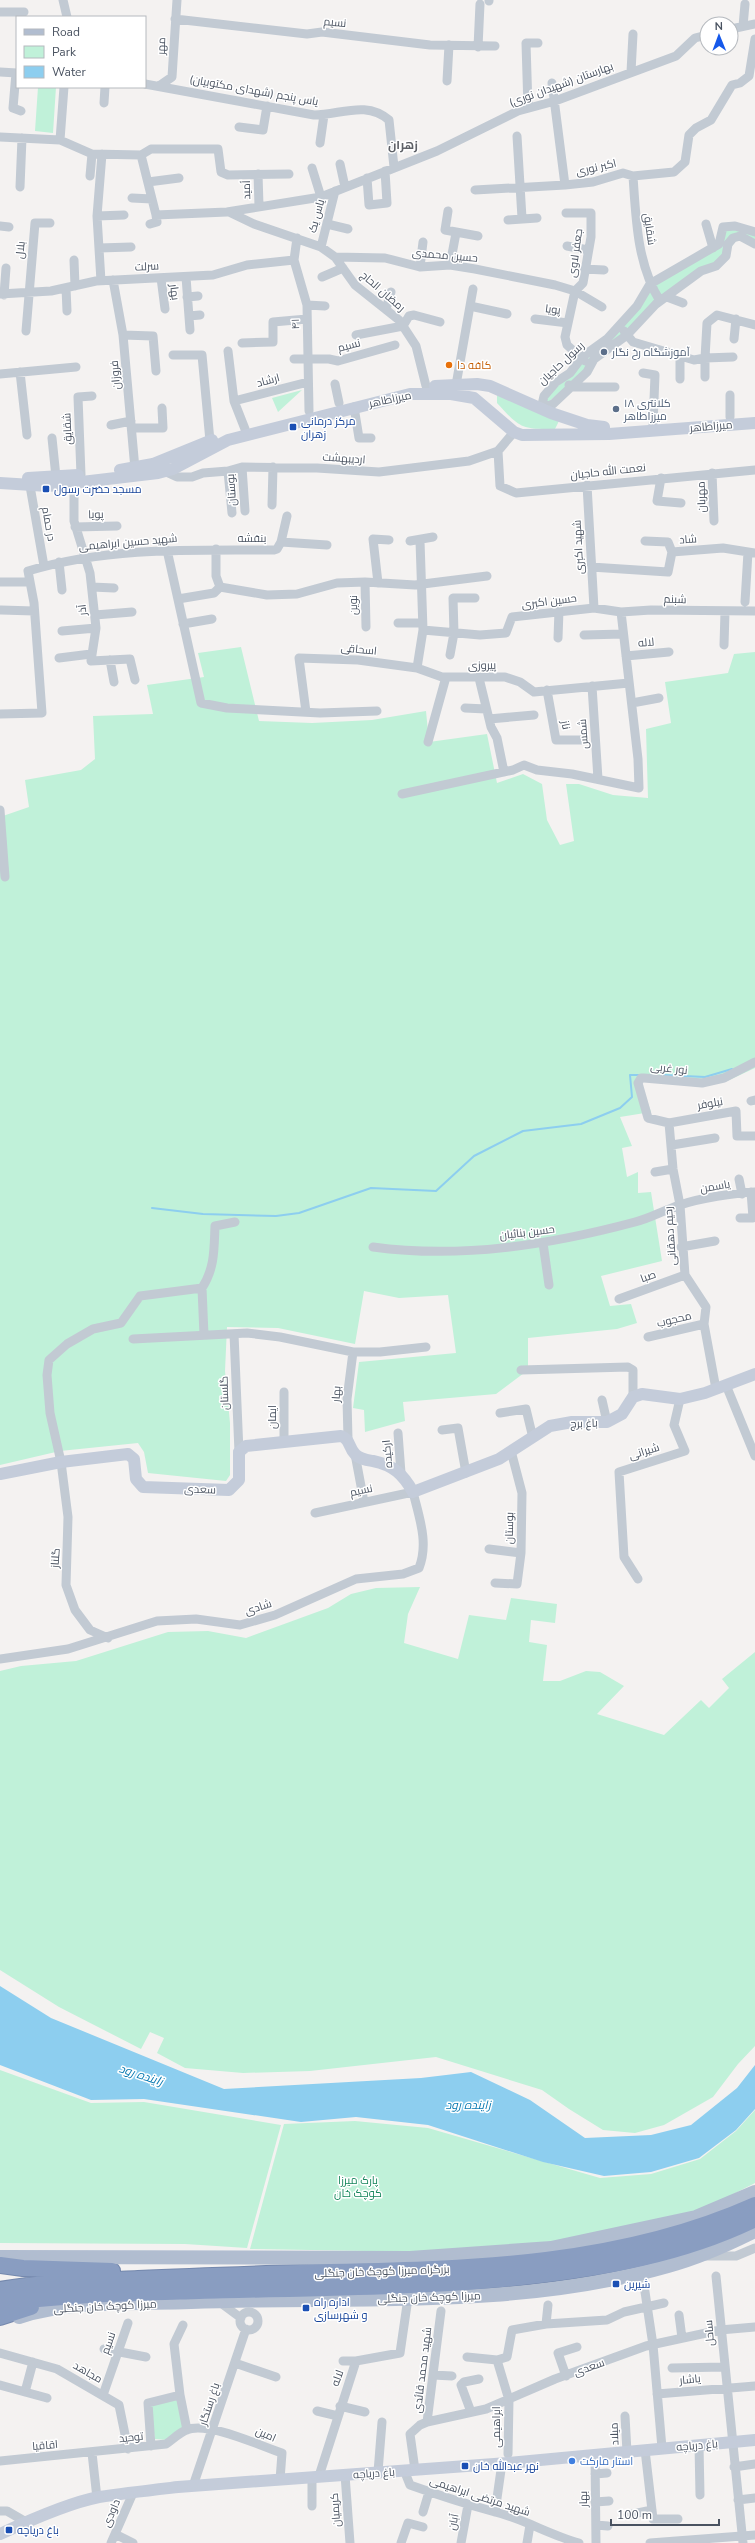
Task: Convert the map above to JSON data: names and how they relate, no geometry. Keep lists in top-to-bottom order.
{
  "streets": {
    "highway": ["بزرگراه میرزا کوچک خان جنگلی"],
    "main road": ["میرزا کوچک خان جنگلی"],
    "street": [
      "نسیم",
      "مهر",
      "بهارستان (شهیدان نوری)",
      "یاس پنجم (شهدای مکتوبیان)",
      "اکبر نوری",
      "اُمید",
      "یاس یک",
      "شقایق",
      "بلال",
      "جعفر لاوی",
      "حسین محمدی",
      "سرلت",
      "رمضان الحاج",
      "بهار",
      "پویا",
      "۴۱",
      "رسول حاجیان",
      "فروزان",
      "ارشاد",
      "میرزاطاهر",
      "اردیبهشت",
      "نعمت الله حاجیان",
      "بوستان",
      "مهربان",
      "در حمام",
      "بنفشه",
      "شاد",
      "شهید حسین ابراهیمی",
      "شهید اکبری",
      "شبنم",
      "حسین اکبری",
      "نوین",
      "آذر",
      "لاله",
      "اسحاقی",
      "پیروزی",
      "ناز",
      "شمس",
      "نور غربى",
      "نیلوفر",
      "یاسمن",
      "حسین بنائیان",
      "رحیم دهقانی",
      "صبا",
      "محجوب",
      "گلستان",
      "ایمان",
      "باغ برج",
      "شیرانی",
      "ارکیده",
      "سعدی",
      "گلناز",
      "شادی",
      "ساحل",
      "شهید محمد قائدی",
      "مجاهد",
      "یاشار",
      "باغ رستگار",
      "ابراهیمی",
      "امین",
      "میلاد",
      "توحید",
      "اقاقیا",
      "باغ دریاچه",
      "شهید مرتضی ابراهیمی",
      "کریمیان",
      "داودی",
      "آبان"
    ]
  },
  "crossings": [
    ["نسیم", "مهر"],
    ["نسیم", "۴۱"],
    ["نسیم", "باغ برج"],
    ["نسیم", "شادی"],
    ["نسیم", "مجاهد"],
    ["مهر", "یاس پنجم (شهدای مکتوبیان)"],
    ["بهارستان (شهیدان نوری)", "یاس پنجم (شهدای مکتوبیان)"],
    ["بهارستان (شهیدان نوری)", "اُمید"],
    ["بهارستان (شهیدان نوری)", "یاس یک"],
    ["بهارستان (شهیدان نوری)", "رمضان الحاج"],
    ["اکبر نوری", "شقایق"],
    ["یاس یک", "رمضان الحاج"],
    ["شقایق", "رسول حاجیان"],
    ["شقایق", "میرزاطاهر"],
    ["شقایق", "آذر"],
    ["بلال", "سرلت"],
    ["جعفر لاوی", "حسین محمدی"],
    ["جعفر لاوی", "پویا"],
    ["جعفر لاوی", "رسول حاجیان"],
    ["حسین محمدی", "رمضان الحاج"],
    ["سرلت", "بهار"],
    ["سرلت", "۴۱"],
    ["سرلت", "فروزان"],
    ["رمضان الحاج", "۴۱"],
    ["رمضان الحاج", "میرزاطاهر"],
    ["بهار", "باغ دریاچه"],
    ["پویا", "آذر"],
    ["۴۱", "ارشاد"],
    ["۴۱", "میرزاطاهر"],
    ["رسول حاجیان", "میرزاطاهر"],
    ["فروزان", "میرزاطاهر"],
    ["میرزاطاهر", "اردیبهشت"],
    ["میرزاطاهر", "در حمام"],
    ["میرزاطاهر", "آذر"],
    ["اردیبهشت", "نعمت الله حاجیان"],
    ["اردیبهشت", "بوستان"],
    ["نعمت الله حاجیان", "مهربان"],
    ["نعمت الله حاجیان", "شهید اکبری"],
    ["بوستان", "باغ برج"],
    ["در حمام", "شهید حسین ابراهیمی"],
    ["بنفشه", "شهید حسین ابراهیمی"],
    ["شاد", "شهید اکبری"],
    ["شهید حسین ابراهیمی", "آذر"],
    ["شهید اکبری", "شبنم"],
    ["شهید اکبری", "حسین اکبری"],
    ["شبنم", "حسین اکبری"],
    ["لاله", "میرزا کوچک خان جنگلی"],
    ["لاله", "باغ دریاچه"],
    ["اسحاقی", "پیروزی"],
    ["پیروزی", "ناز"],
    ["پیروزی", "شمس"],
    ["نور غربى", "نیلوفر"],
    ["نور غربى", "رحیم دهقانی"],
    ["نیلوفر", "رحیم دهقانی"],
    ["یاسمن", "حسین بنائیان"],
    ["یاسمن", "رحیم دهقانی"],
    ["حسین بنائیان", "رحیم دهقانی"],
    ["رحیم دهقانی", "صبا"],
    ["رحیم دهقانی", "محجوب"],
    ["گلستان", "سعدی"],
    ["باغ برج", "شادی"],
    ["سعدی", "گلناز"],
    ["سعدی", "ساحل"],
    ["سعدی", "شهید محمد قائدی"],
    ["سعدی", "ابراهیمی"],
    ["گلناز", "شادی"],
    ["ساحل", "یاشار"],
    ["ساحل", "باغ دریاچه"],
    ["شهید محمد قائدی", "باغ دریاچه"],
    ["شهید محمد قائدی", "شهید مرتضی ابراهیمی"],
    ["مجاهد", "توحید"],
    ["باغ رستگار", "امین"],
    ["باغ رستگار", "باغ دریاچه"],
    ["ابراهیمی", "باغ دریاچه"],
    ["ابراهیمی", "شهید مرتضی ابراهیمی"],
    ["امین", "باغ دریاچه"],
    ["میلاد", "باغ دریاچه"],
    ["توحید", "اقاقیا"],
    ["باغ دریاچه", "شهید مرتضی ابراهیمی"],
    ["باغ دریاچه", "کریمیان"],
    ["باغ دریاچه", "داودی"],
    ["شهید مرتضی ابراهیمی", "آبان"]
  ],
  "districts": ["زهران"],
  "water": ["زاینده رود"],
  "parks": ["پارک میرزا کوچک خان"],
  "places": {
    "other": [
      "آموزشگاه رخ نگار",
      "کافه دا",
      "کلانتری ۱۸ میرزاطاهر",
      "استار مارکت"
    ],
    "transit": [
      "مرکز درمانی زهران",
      "مسجد حضرت رسول",
      "شیرین",
      "اداره راه و شهرسازی",
      "نهر عبدالله خان",
      "باغ دریاچه"
    ]
  },
  "legend": ["Road", "Park", "Water"],
  "scale_bar": "100 m",
  "north": "top"
}
